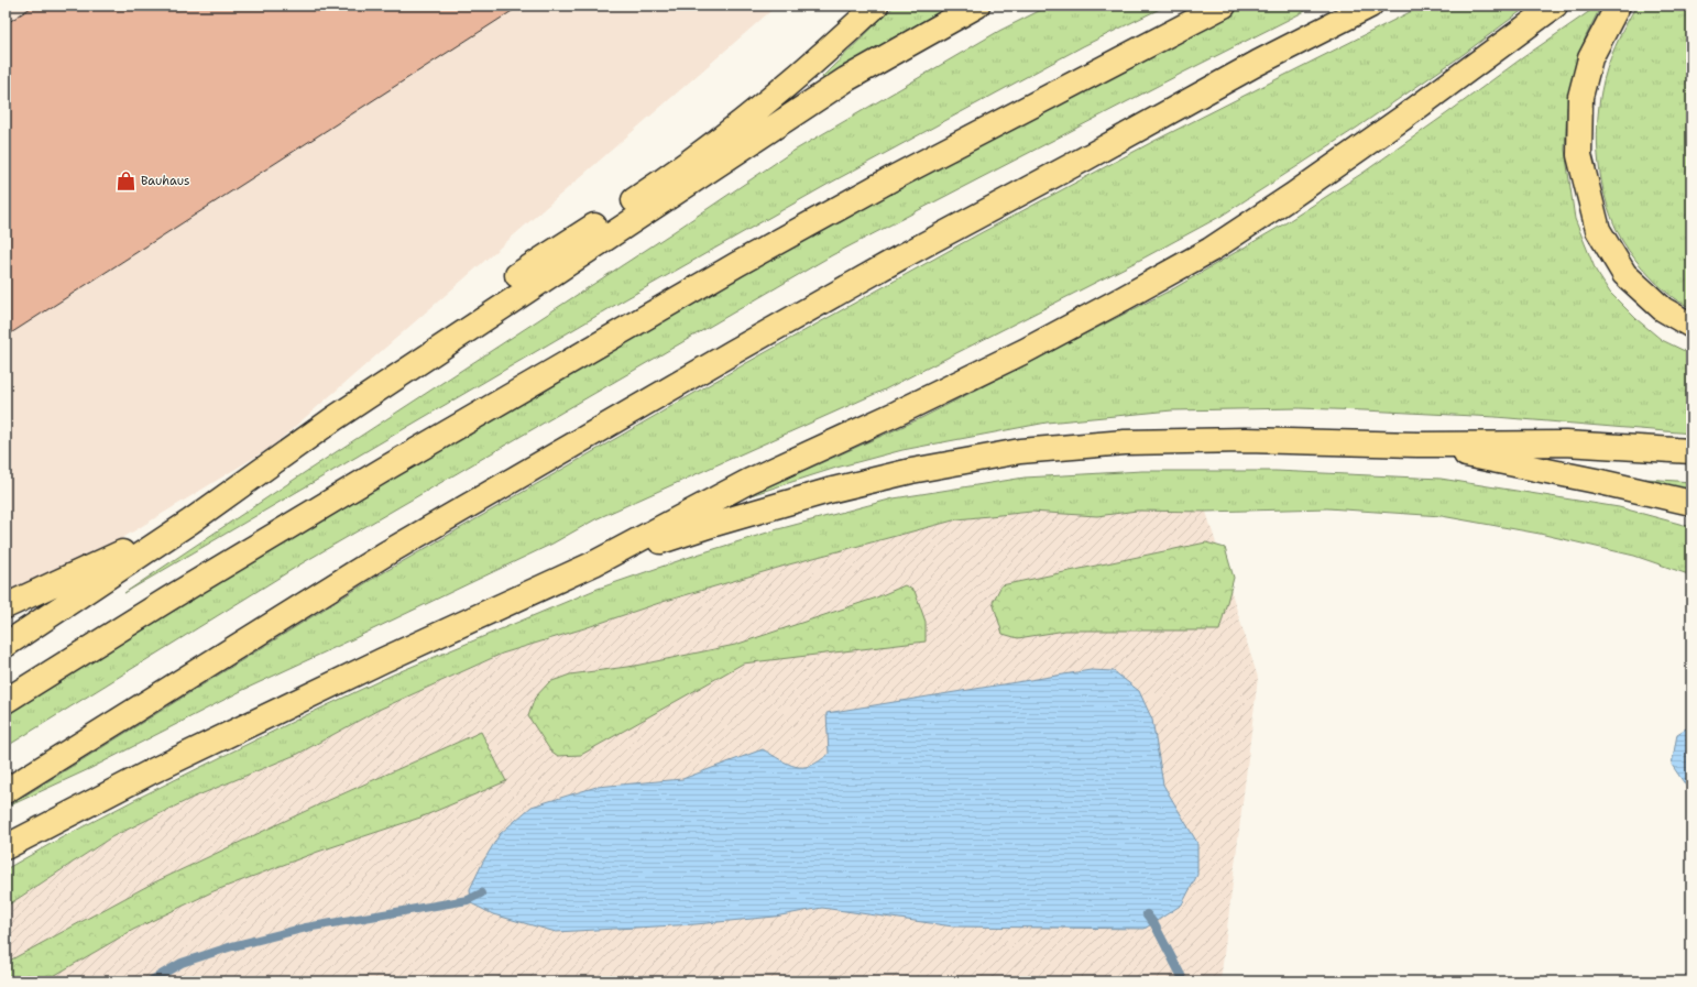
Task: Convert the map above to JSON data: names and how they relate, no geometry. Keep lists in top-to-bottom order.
{
  "places": {
    "shop": ["Bauhaus"]
  }
}
